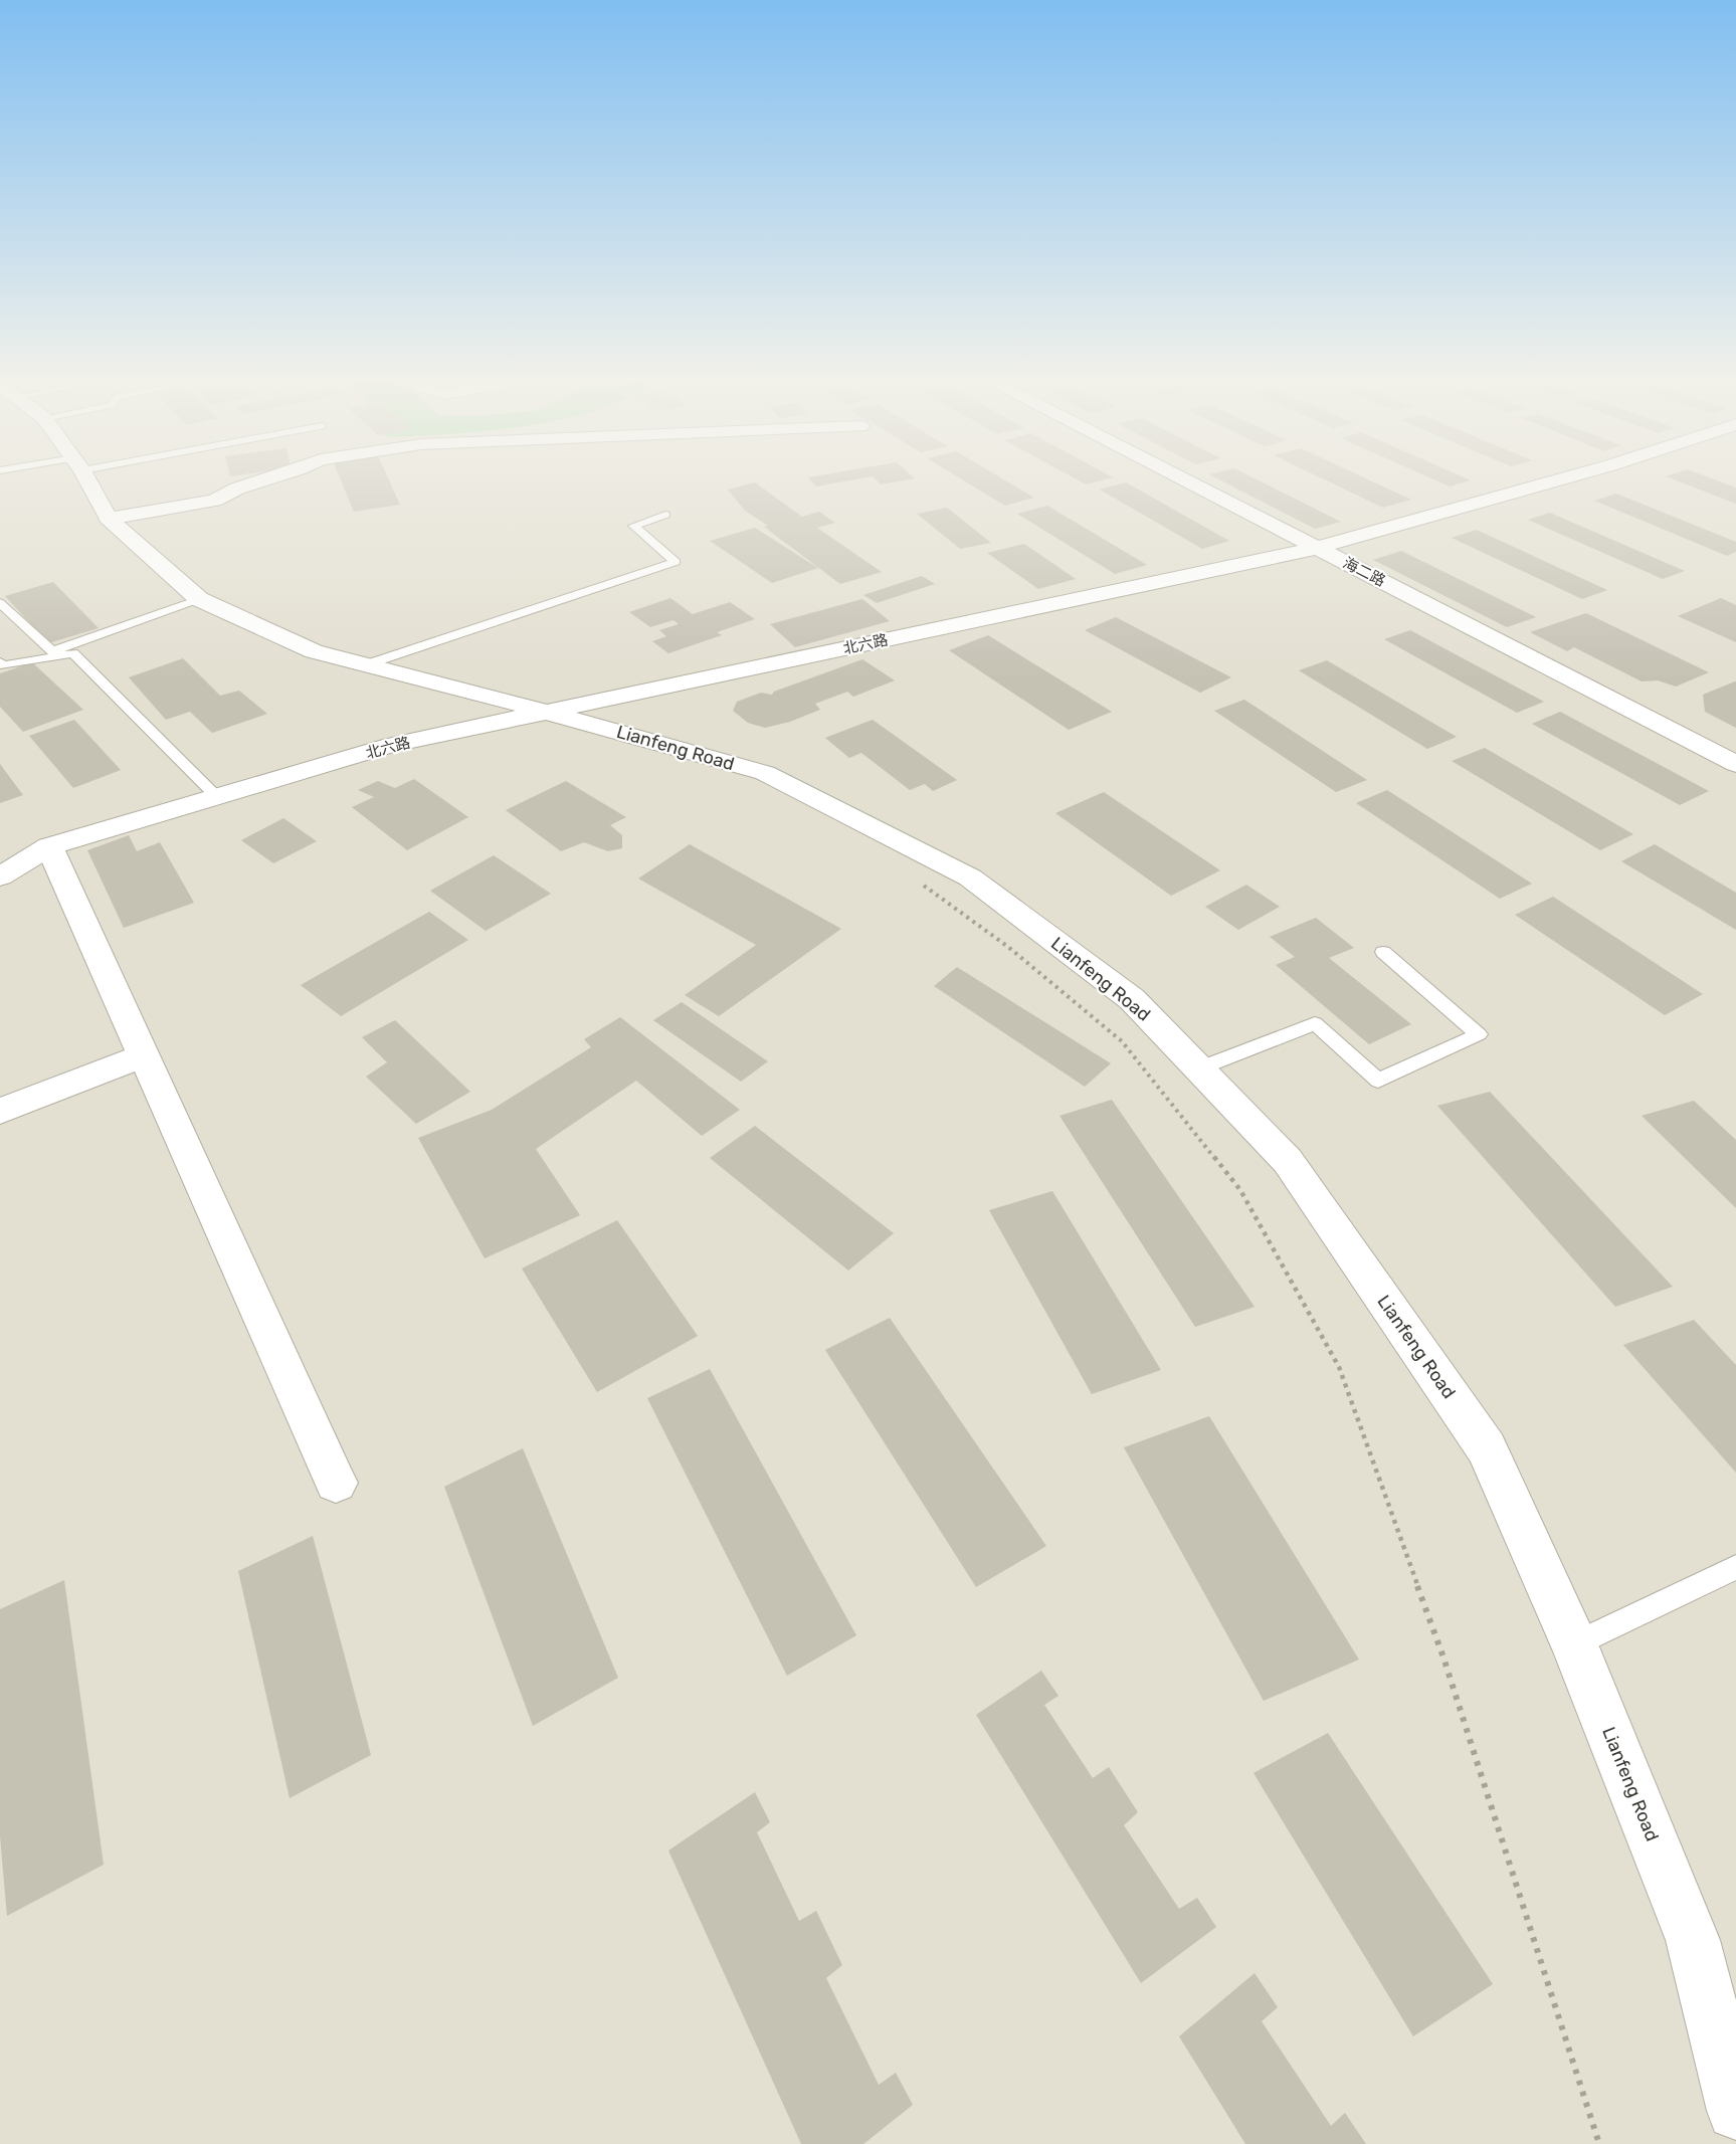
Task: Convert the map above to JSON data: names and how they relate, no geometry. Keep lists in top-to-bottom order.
{
  "streets": {
    "street": ["海二路", "北六路", "Lianfeng Road"]
  },
  "crossings": [
    ["海二路", "北六路"],
    ["北六路", "Lianfeng Road"]
  ]
}
